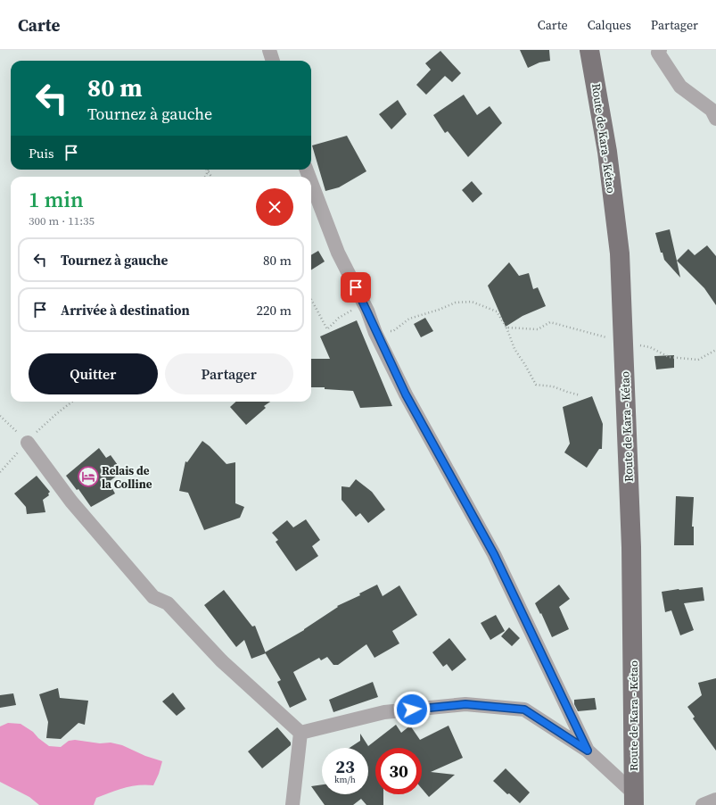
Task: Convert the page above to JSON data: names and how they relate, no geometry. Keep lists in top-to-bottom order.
{
  "streets": {
    "main road": ["Route de Kara - Kétao"]
  },
  "places": {
    "hotel": ["Relais de la Colline"]
  },
  "page": {
    "header": "Carte",
    "nav": ["Carte", "Calques", "Partager"],
    "turn": ["80 m", "Tournez à gauche"],
    "then": "Puis",
    "heading": ["1 min", "300 m · 11:35"],
    "list": [
      {
        "name": "Tournez à gauche",
        "value": "80 m"
      },
      {
        "name": "Arrivée à destination",
        "value": "220 m"
      }
    ],
    "buttons": ["Quitter", "Partager"],
    "speed": "23 km/h",
    "limit": "30"
  }
}
